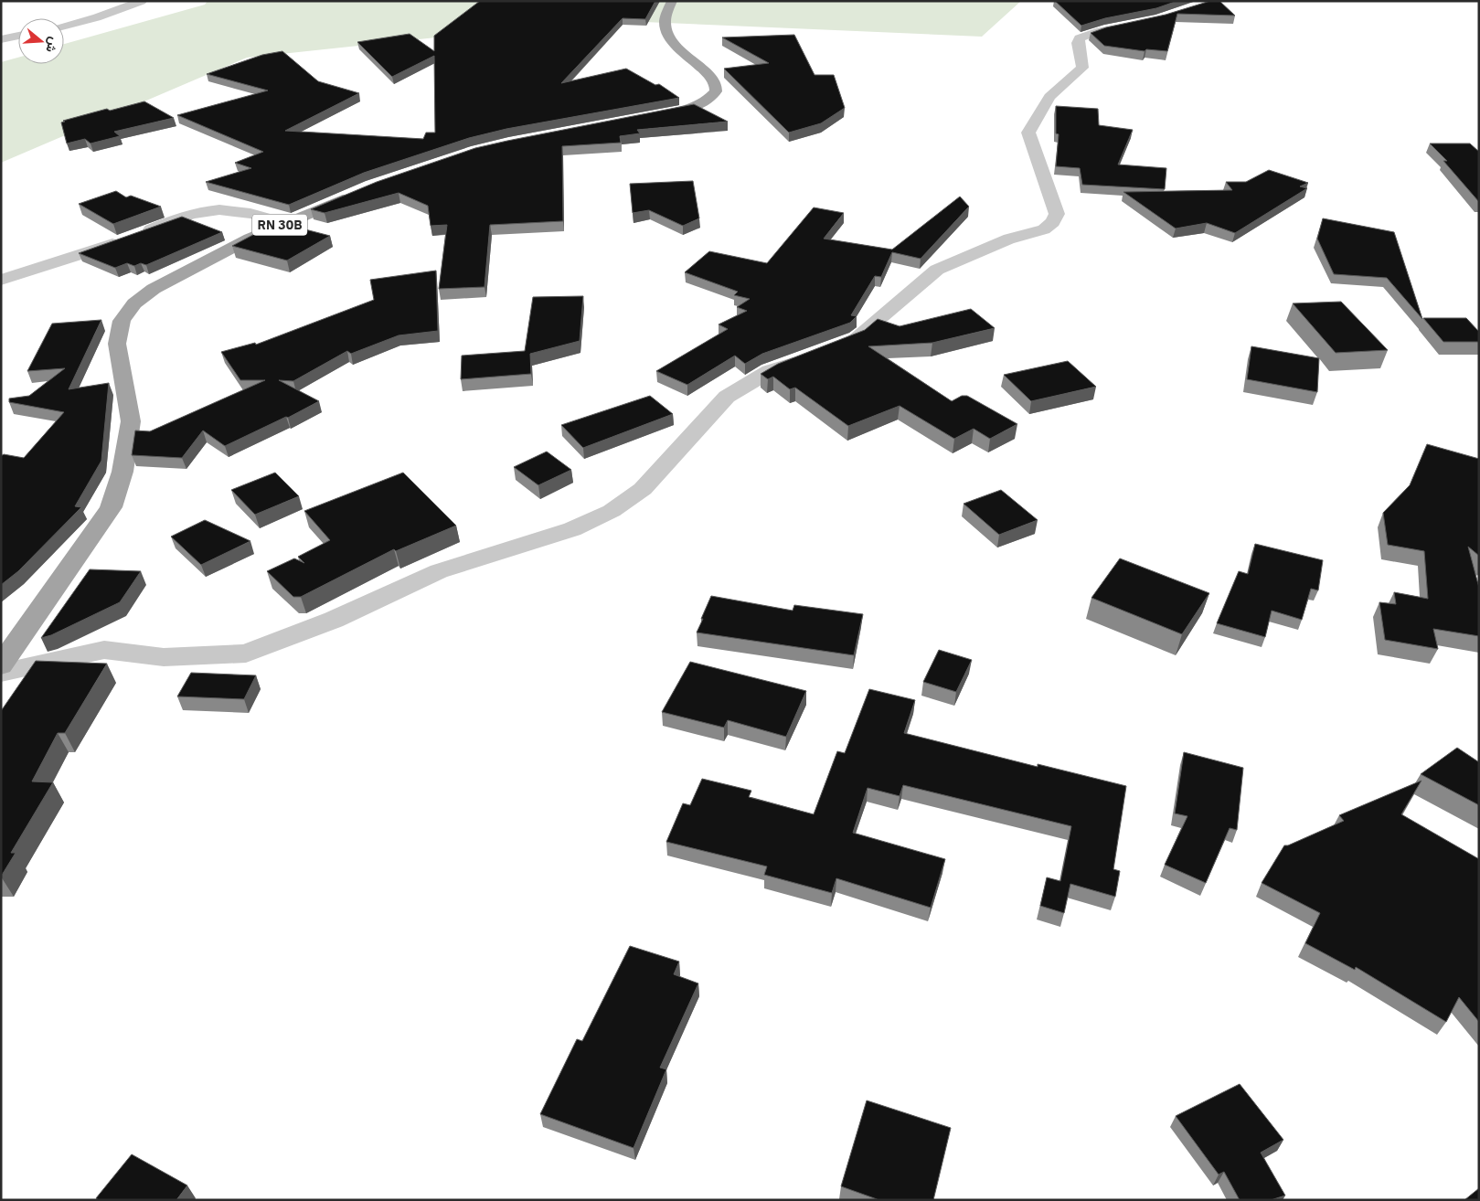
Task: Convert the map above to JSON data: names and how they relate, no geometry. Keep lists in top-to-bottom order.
{
  "streets": {
    "main road": ["RN 30B"]
  },
  "north": "right"
}
